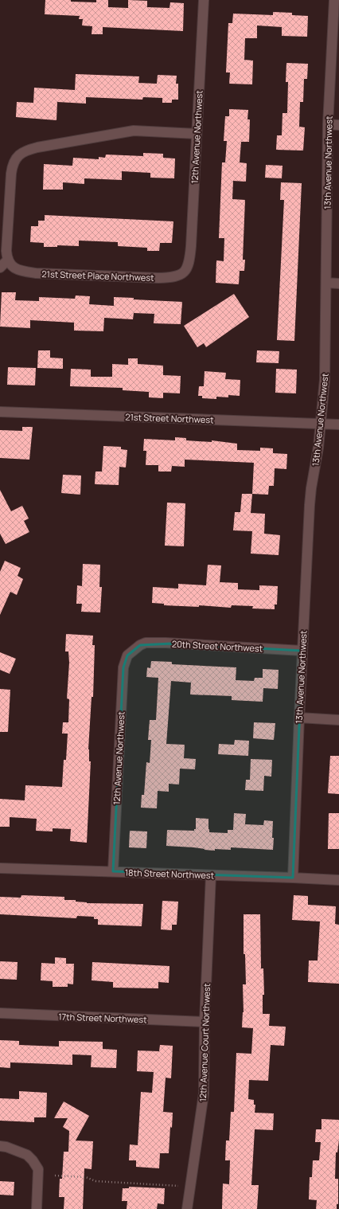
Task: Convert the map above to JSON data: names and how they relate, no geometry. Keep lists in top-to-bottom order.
{
  "streets": {
    "street": [
      "12th Avenue Northwest",
      "13th Avenue Northwest",
      "21st Street Place Northwest",
      "21st Street Northwest",
      "20th Street Northwest",
      "18th Street Northwest",
      "17th Street Northwest",
      "12th Avenue Court Northwest"
    ]
  },
  "crossings": [
    ["12th Avenue Northwest", "21st Street Place Northwest"],
    ["12th Avenue Northwest", "20th Street Northwest"],
    ["12th Avenue Northwest", "18th Street Northwest"],
    ["13th Avenue Northwest", "21st Street Northwest"],
    ["13th Avenue Northwest", "20th Street Northwest"],
    ["13th Avenue Northwest", "18th Street Northwest"],
    ["18th Street Northwest", "12th Avenue Court Northwest"],
    ["17th Street Northwest", "12th Avenue Court Northwest"]
  ]
}
